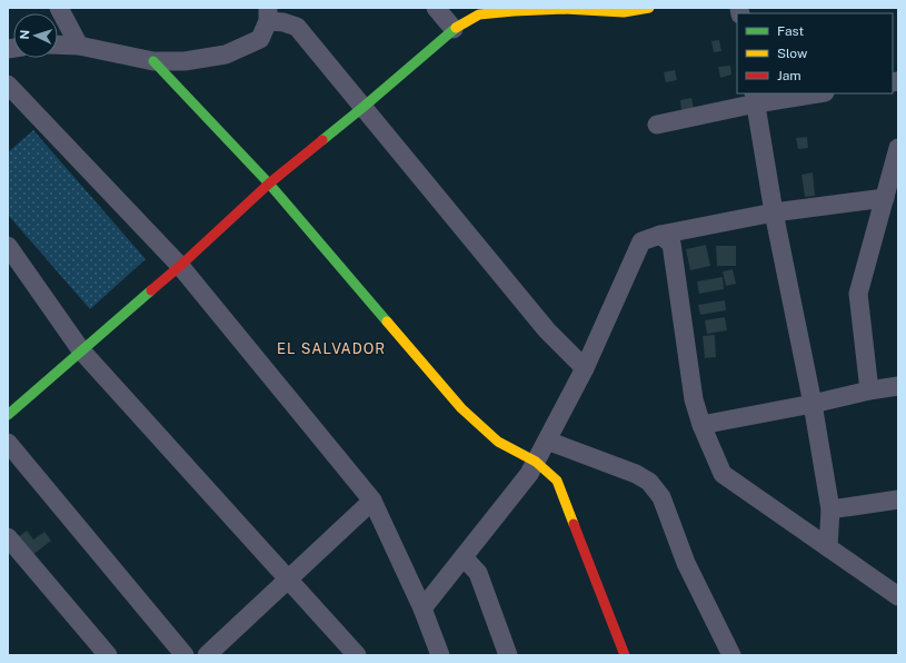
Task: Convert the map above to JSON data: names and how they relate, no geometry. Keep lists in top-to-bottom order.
{
  "districts": ["EL SALVADOR"],
  "legend": ["Fast", "Slow", "Jam"],
  "north": "left"
}
